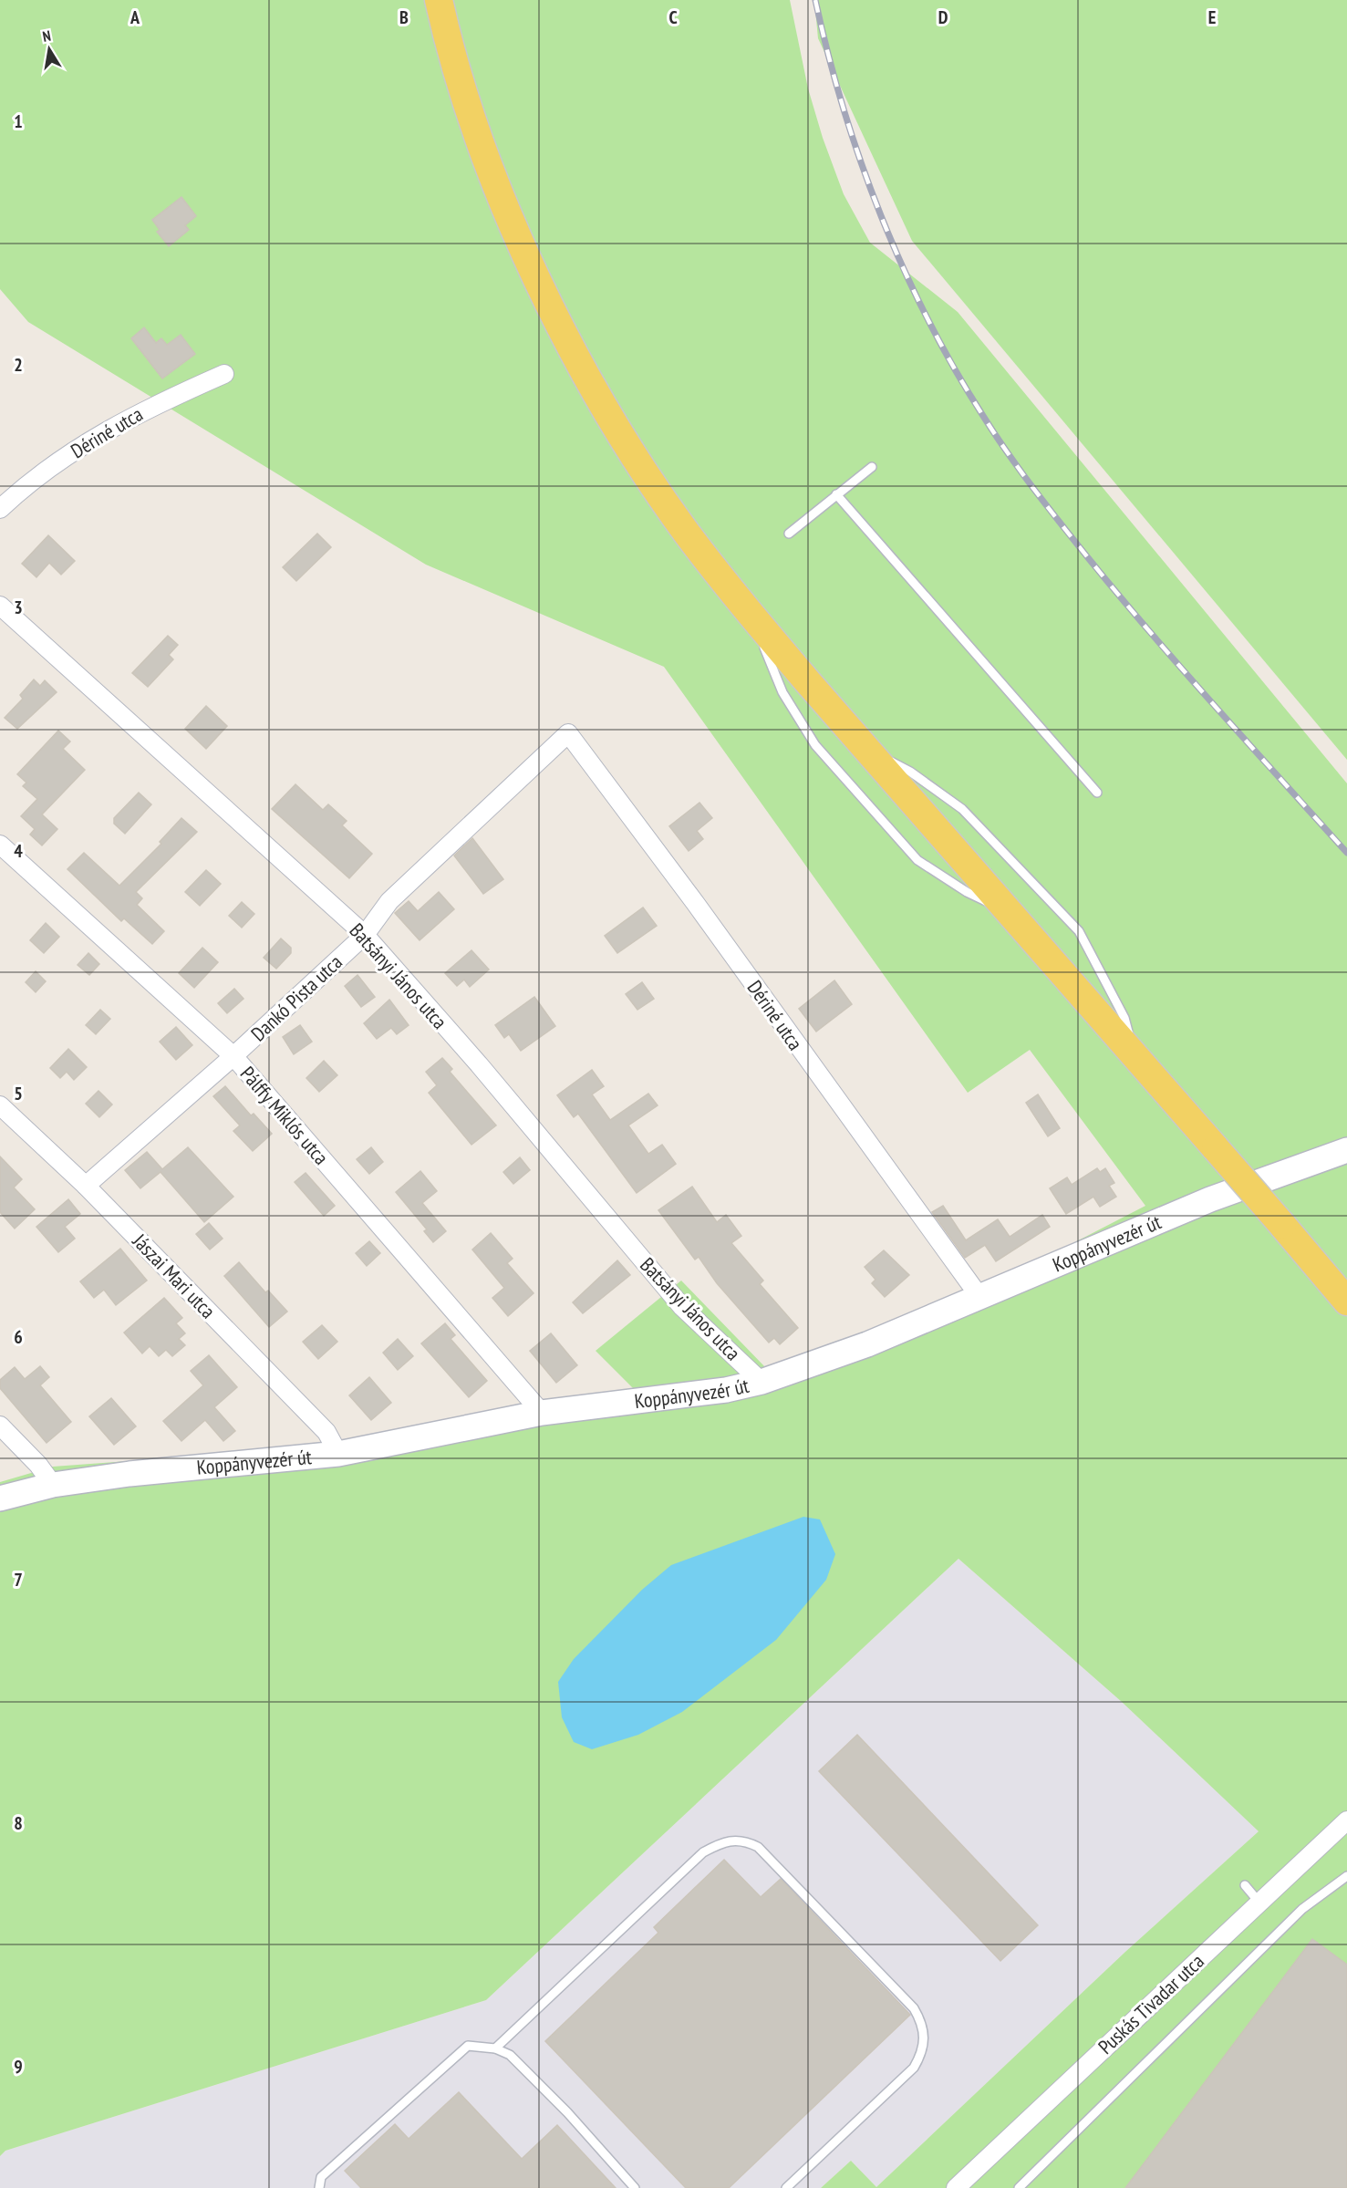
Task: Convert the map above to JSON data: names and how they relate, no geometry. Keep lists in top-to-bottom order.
{
  "streets": {
    "street": [
      "Dériné utca",
      "Batsányi János utca",
      "Dankó Pista utca",
      "Pálffy Miklós utca",
      "Koppányvezér út",
      "Jászai Mari utca",
      "Puskás Tivadar utca"
    ]
  },
  "crossings": [
    ["Dériné utca", "Dankó Pista utca"],
    ["Dériné utca", "Koppányvezér út"],
    ["Batsányi János utca", "Dankó Pista utca"],
    ["Batsányi János utca", "Koppányvezér út"],
    ["Dankó Pista utca", "Pálffy Miklós utca"],
    ["Dankó Pista utca", "Jászai Mari utca"],
    ["Pálffy Miklós utca", "Koppányvezér út"],
    ["Koppányvezér út", "Jászai Mari utca"]
  ],
  "north": "top",
  "grid": {
    "columns": [
      "A",
      "B",
      "C",
      "D",
      "E"
    ],
    "rows": [
      "1",
      "2",
      "3",
      "4",
      "5",
      "6",
      "7",
      "8",
      "9"
    ]
  }
}
